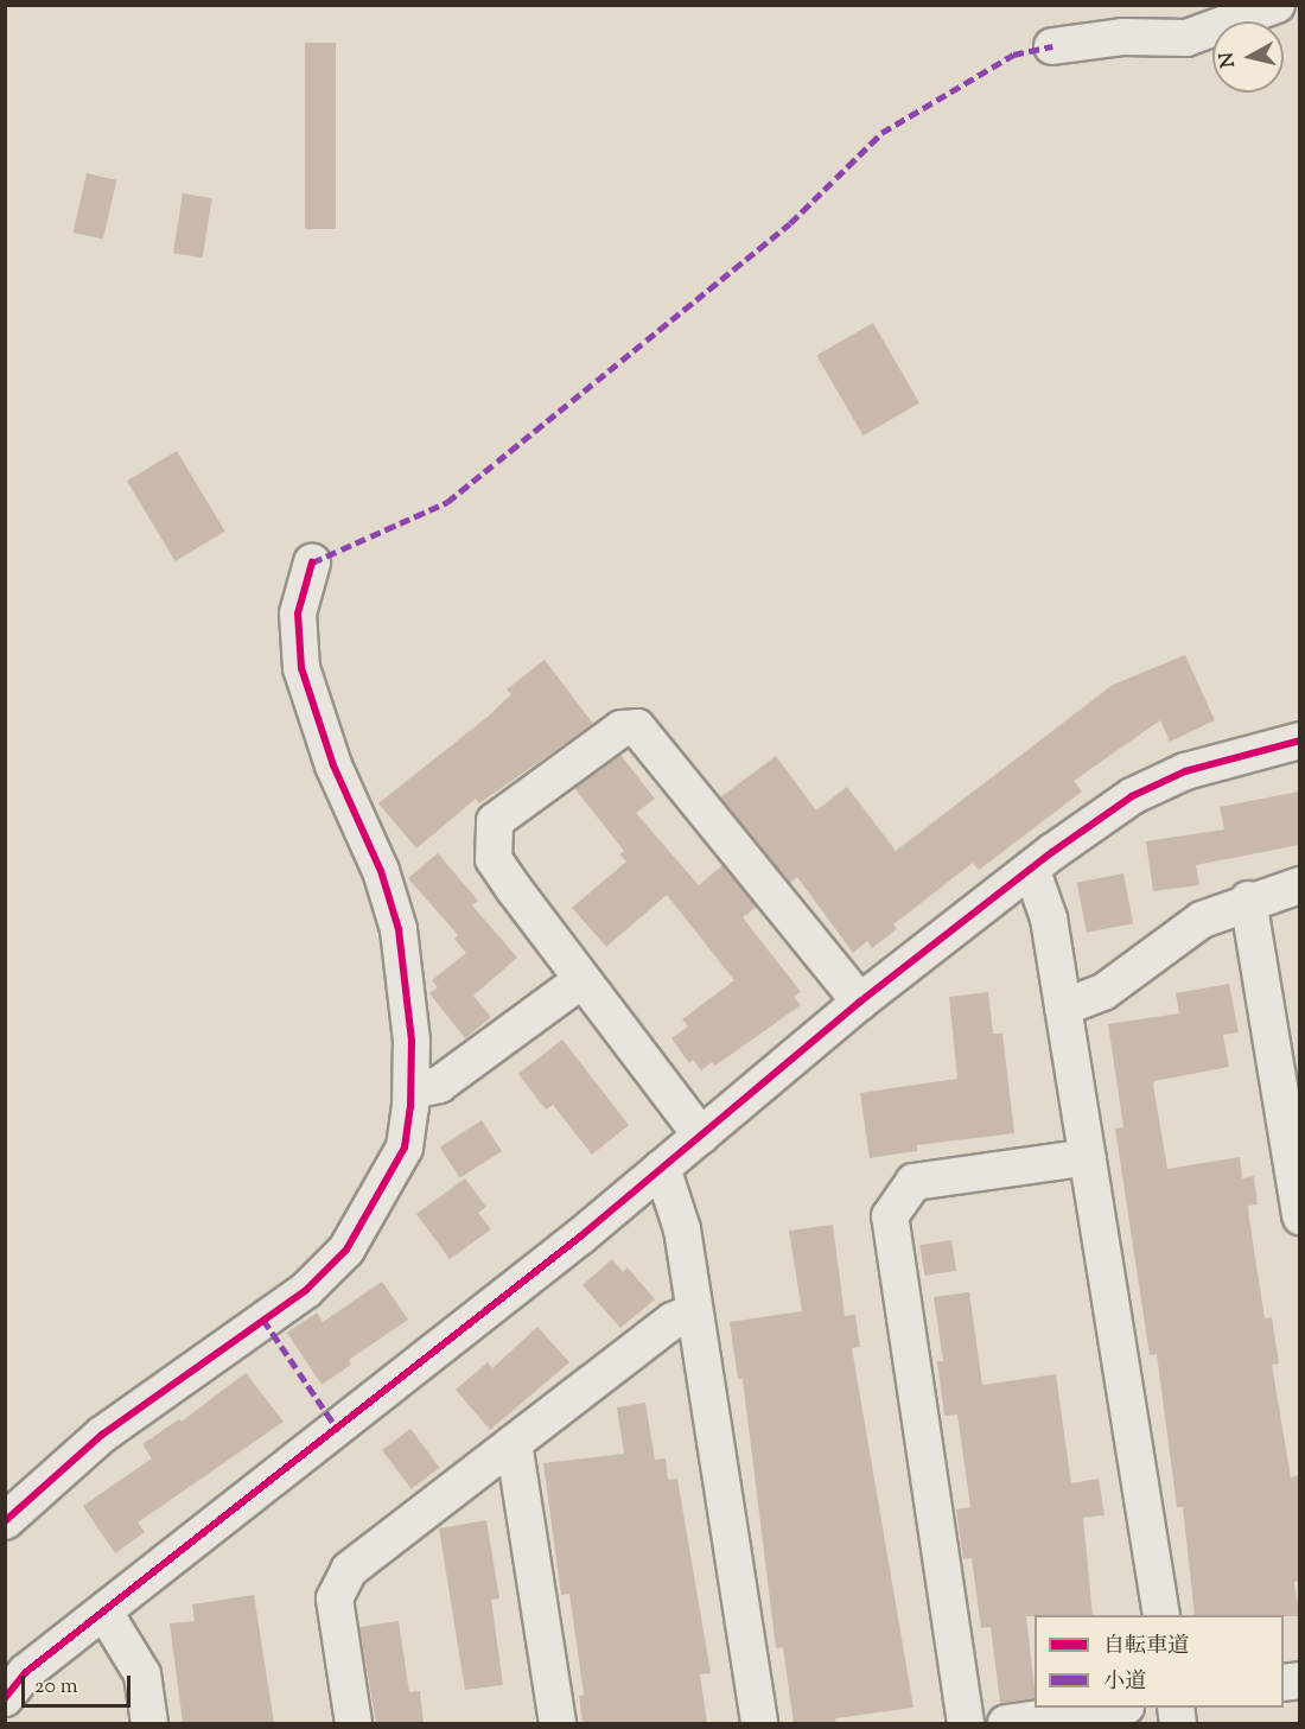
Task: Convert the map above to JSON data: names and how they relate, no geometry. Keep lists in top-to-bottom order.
{
  "legend": ["自転車道", "小道"],
  "scale_bar": "20 m",
  "north": "left"
}
